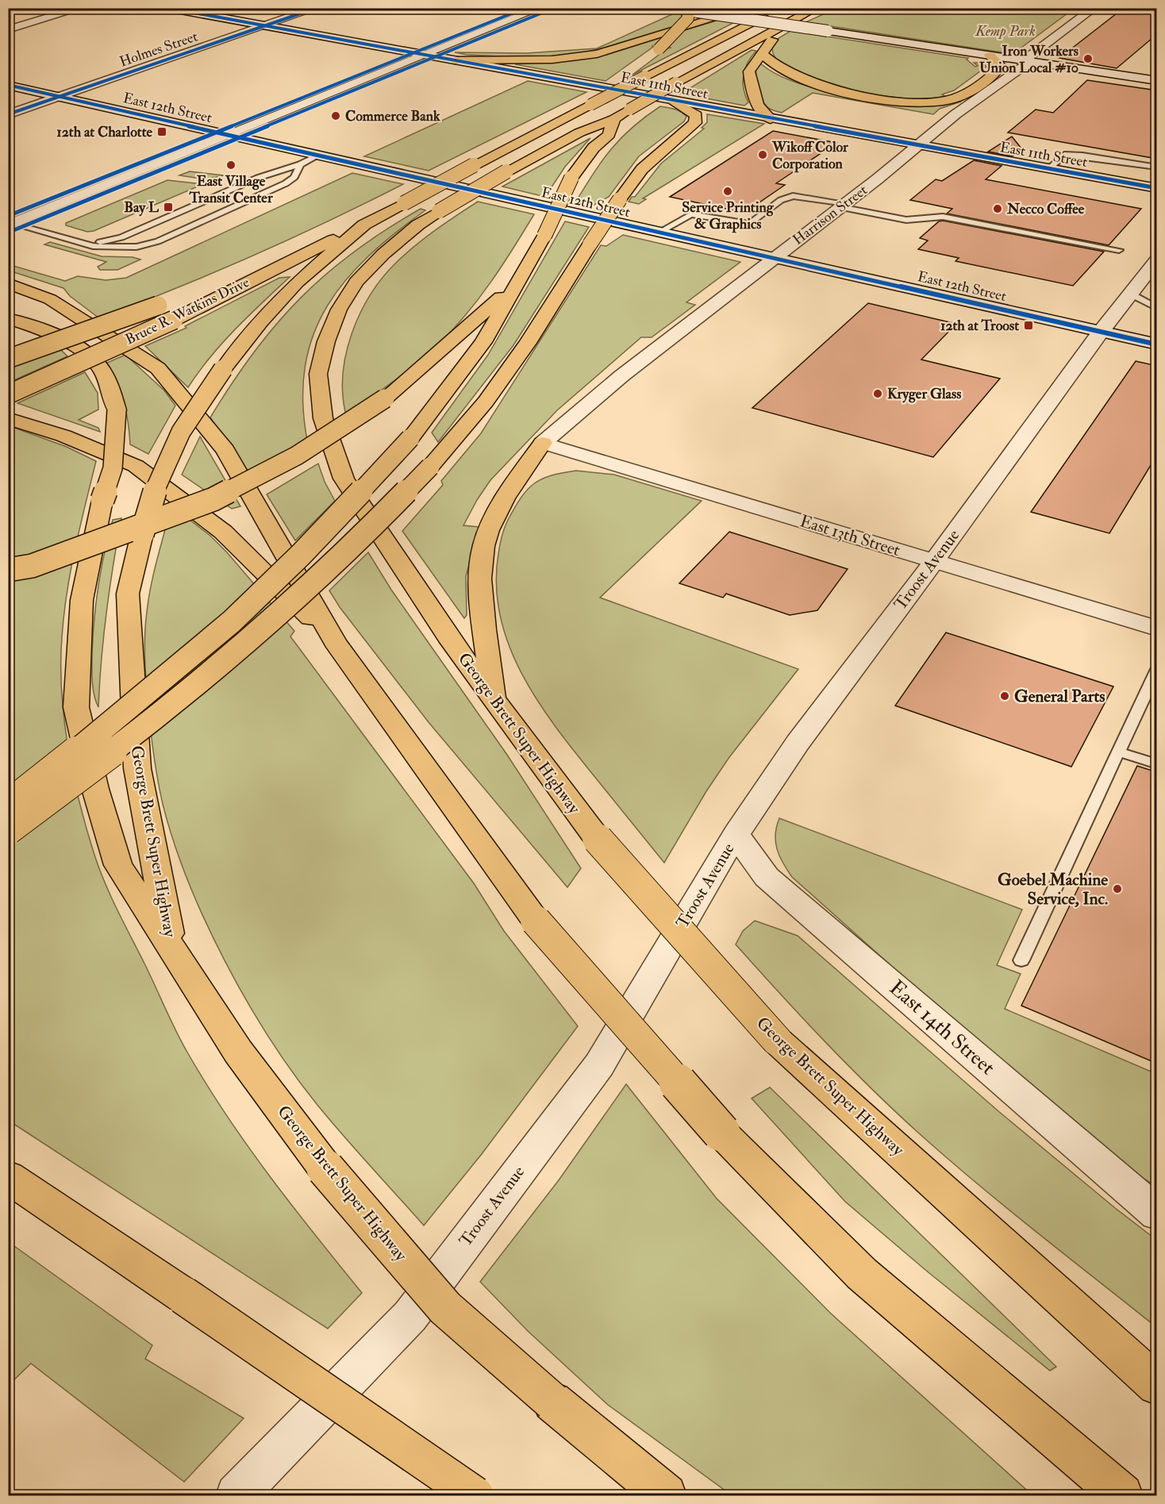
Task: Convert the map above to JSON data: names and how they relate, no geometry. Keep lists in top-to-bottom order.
{
  "streets": {
    "highway": ["Bruce R. Watkins Drive", "George Brett Super Highway"],
    "street": [
      "Holmes Street",
      "East 11th Street",
      "East 12th Street",
      "Harrison Street",
      "East 13th Street",
      "Troost Avenue",
      "East 14th Street"
    ]
  },
  "crossings": [
    ["Holmes Street", "East 11th Street"],
    ["Holmes Street", "East 12th Street"],
    ["East 11th Street", "Harrison Street"],
    ["East 12th Street", "Harrison Street"],
    ["East 12th Street", "Troost Avenue"],
    ["Harrison Street", "East 13th Street"],
    ["Bruce R. Watkins Drive", "George Brett Super Highway"],
    ["East 13th Street", "Troost Avenue"],
    ["Troost Avenue", "East 14th Street"]
  ],
  "parks": ["Kemp Park"],
  "places": {
    "other": [
      "Iron Workers Union Local #10",
      "Commerce Bank",
      "Wikoff Color Corporation",
      "East Village Transit Center",
      "Service Printing & Graphics",
      "Necco Coffee",
      "Kryger Glass",
      "General Parts",
      "Goebel Machine Service, Inc."
    ],
    "transit": ["12th at Charlotte", "Bay L", "12th at Troost"]
  }
}
